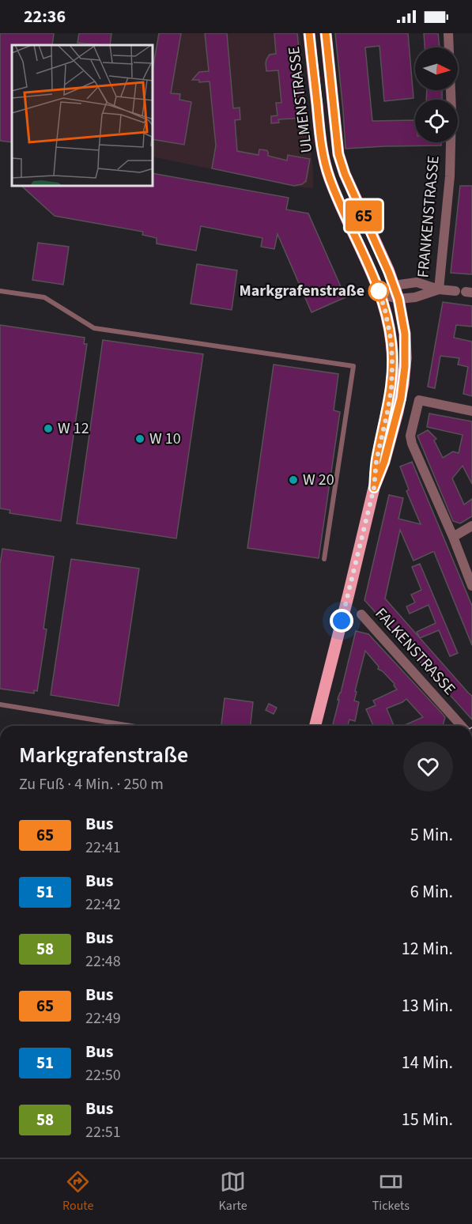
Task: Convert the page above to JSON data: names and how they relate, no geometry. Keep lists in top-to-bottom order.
{
  "streets": {
    "main road": ["ULMENSTRASSE"],
    "street": ["FRANKENSTRASSE", "FALKENSTRASSE"]
  },
  "places": [
    "Markgrafenstraße",
    "W 12",
    "W 10",
    "W 20"
  ],
  "lines": ["bus line 65"],
  "north": "right",
  "page": {
    "status": "22:36",
    "on_map": "65",
    "heading": ["Markgrafenstraße", "Zu Fuß · 4 Min. · 250 m"],
    "list": [
      {
        "mark": "65",
        "name": "Bus",
        "note": "22:41",
        "value": "5 Min."
      },
      {
        "mark": "51",
        "name": "Bus",
        "note": "22:42",
        "value": "6 Min."
      },
      {
        "mark": "58",
        "name": "Bus",
        "note": "22:48",
        "value": "12 Min."
      },
      {
        "mark": "65",
        "name": "Bus",
        "note": "22:49",
        "value": "13 Min."
      },
      {
        "mark": "51",
        "name": "Bus",
        "note": "22:50",
        "value": "14 Min."
      },
      {
        "mark": "58",
        "name": "Bus",
        "note": "22:51",
        "value": "15 Min."
      }
    ],
    "tabs": ["Route", "Karte", "Tickets"]
  }
}
